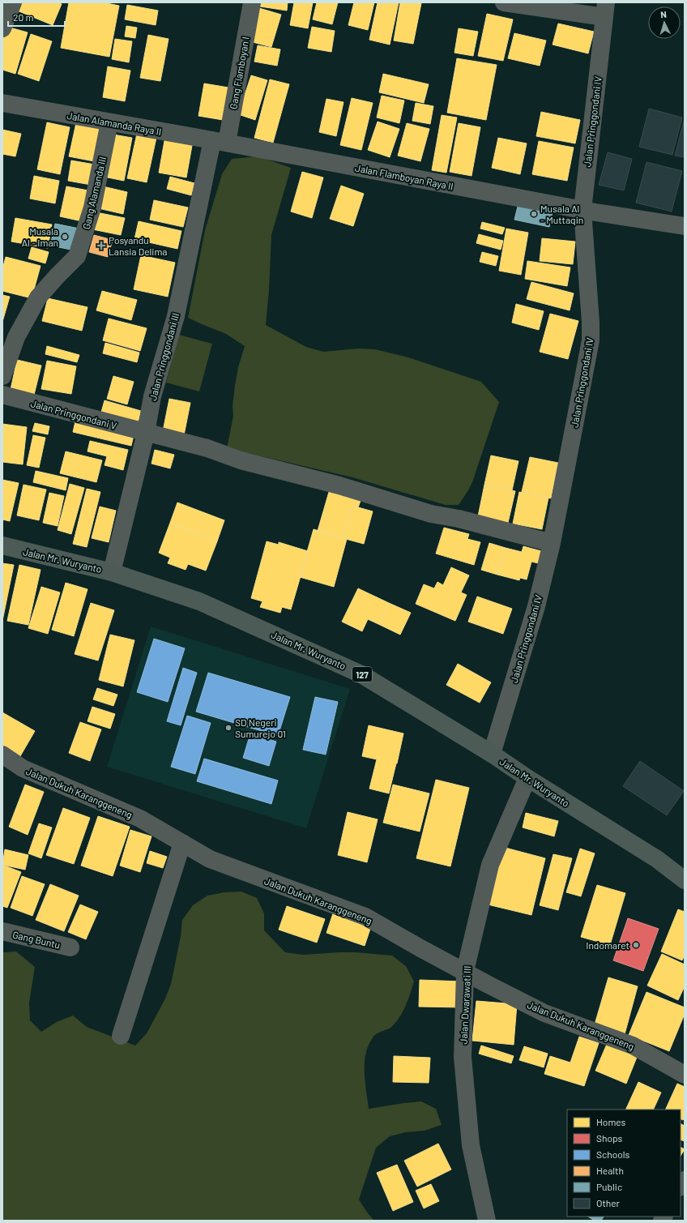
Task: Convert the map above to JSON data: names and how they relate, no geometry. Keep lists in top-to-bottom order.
{
  "streets": {
    "main road": ["Jalan Mr. Wuryanto", "127"],
    "street": [
      "Gang Flamboyan I",
      "Jalan Pringgondani IV",
      "Jalan Alamanda Raya II",
      "Jalan Flamboyan Raya II",
      "Gang Alamanda III",
      "Jalan Pringgondani III",
      "Jalan Pringgondani V",
      "Jalan Dukuh Karanggeneng",
      "Gang Buntu",
      "Jalan Dwarawati III"
    ]
  },
  "crossings": [
    ["Gang Flamboyan I", "Jalan Alamanda Raya II"],
    ["Gang Flamboyan I", "Jalan Flamboyan Raya II"],
    ["Gang Flamboyan I", "Jalan Pringgondani III"],
    ["Jalan Pringgondani IV", "Jalan Flamboyan Raya II"],
    ["Jalan Pringgondani IV", "Jalan Pringgondani V"],
    ["Jalan Pringgondani IV", "Jalan Mr. Wuryanto"],
    ["Jalan Alamanda Raya II", "Jalan Flamboyan Raya II"],
    ["Jalan Alamanda Raya II", "Gang Alamanda III"],
    ["Jalan Alamanda Raya II", "Jalan Pringgondani III"],
    ["Jalan Flamboyan Raya II", "Jalan Pringgondani III"],
    ["Jalan Pringgondani III", "Jalan Pringgondani V"],
    ["Jalan Pringgondani III", "Jalan Mr. Wuryanto"],
    ["Jalan Mr. Wuryanto", "Jalan Dwarawati III"],
    ["Jalan Dukuh Karanggeneng", "Jalan Dwarawati III"]
  ],
  "places": {
    "other": [
      "Musala Al - Muttaqin",
      "Musala Al - Iman",
      "SD Negeri Sumurejo 01",
      "Indomaret"
    ],
    "health": ["Posyandu Lansia Delima"]
  },
  "legend": [
    "Homes",
    "Shops",
    "Schools",
    "Health",
    "Public",
    "Other"
  ],
  "scale_bar": "20 m",
  "north": "top"
}
